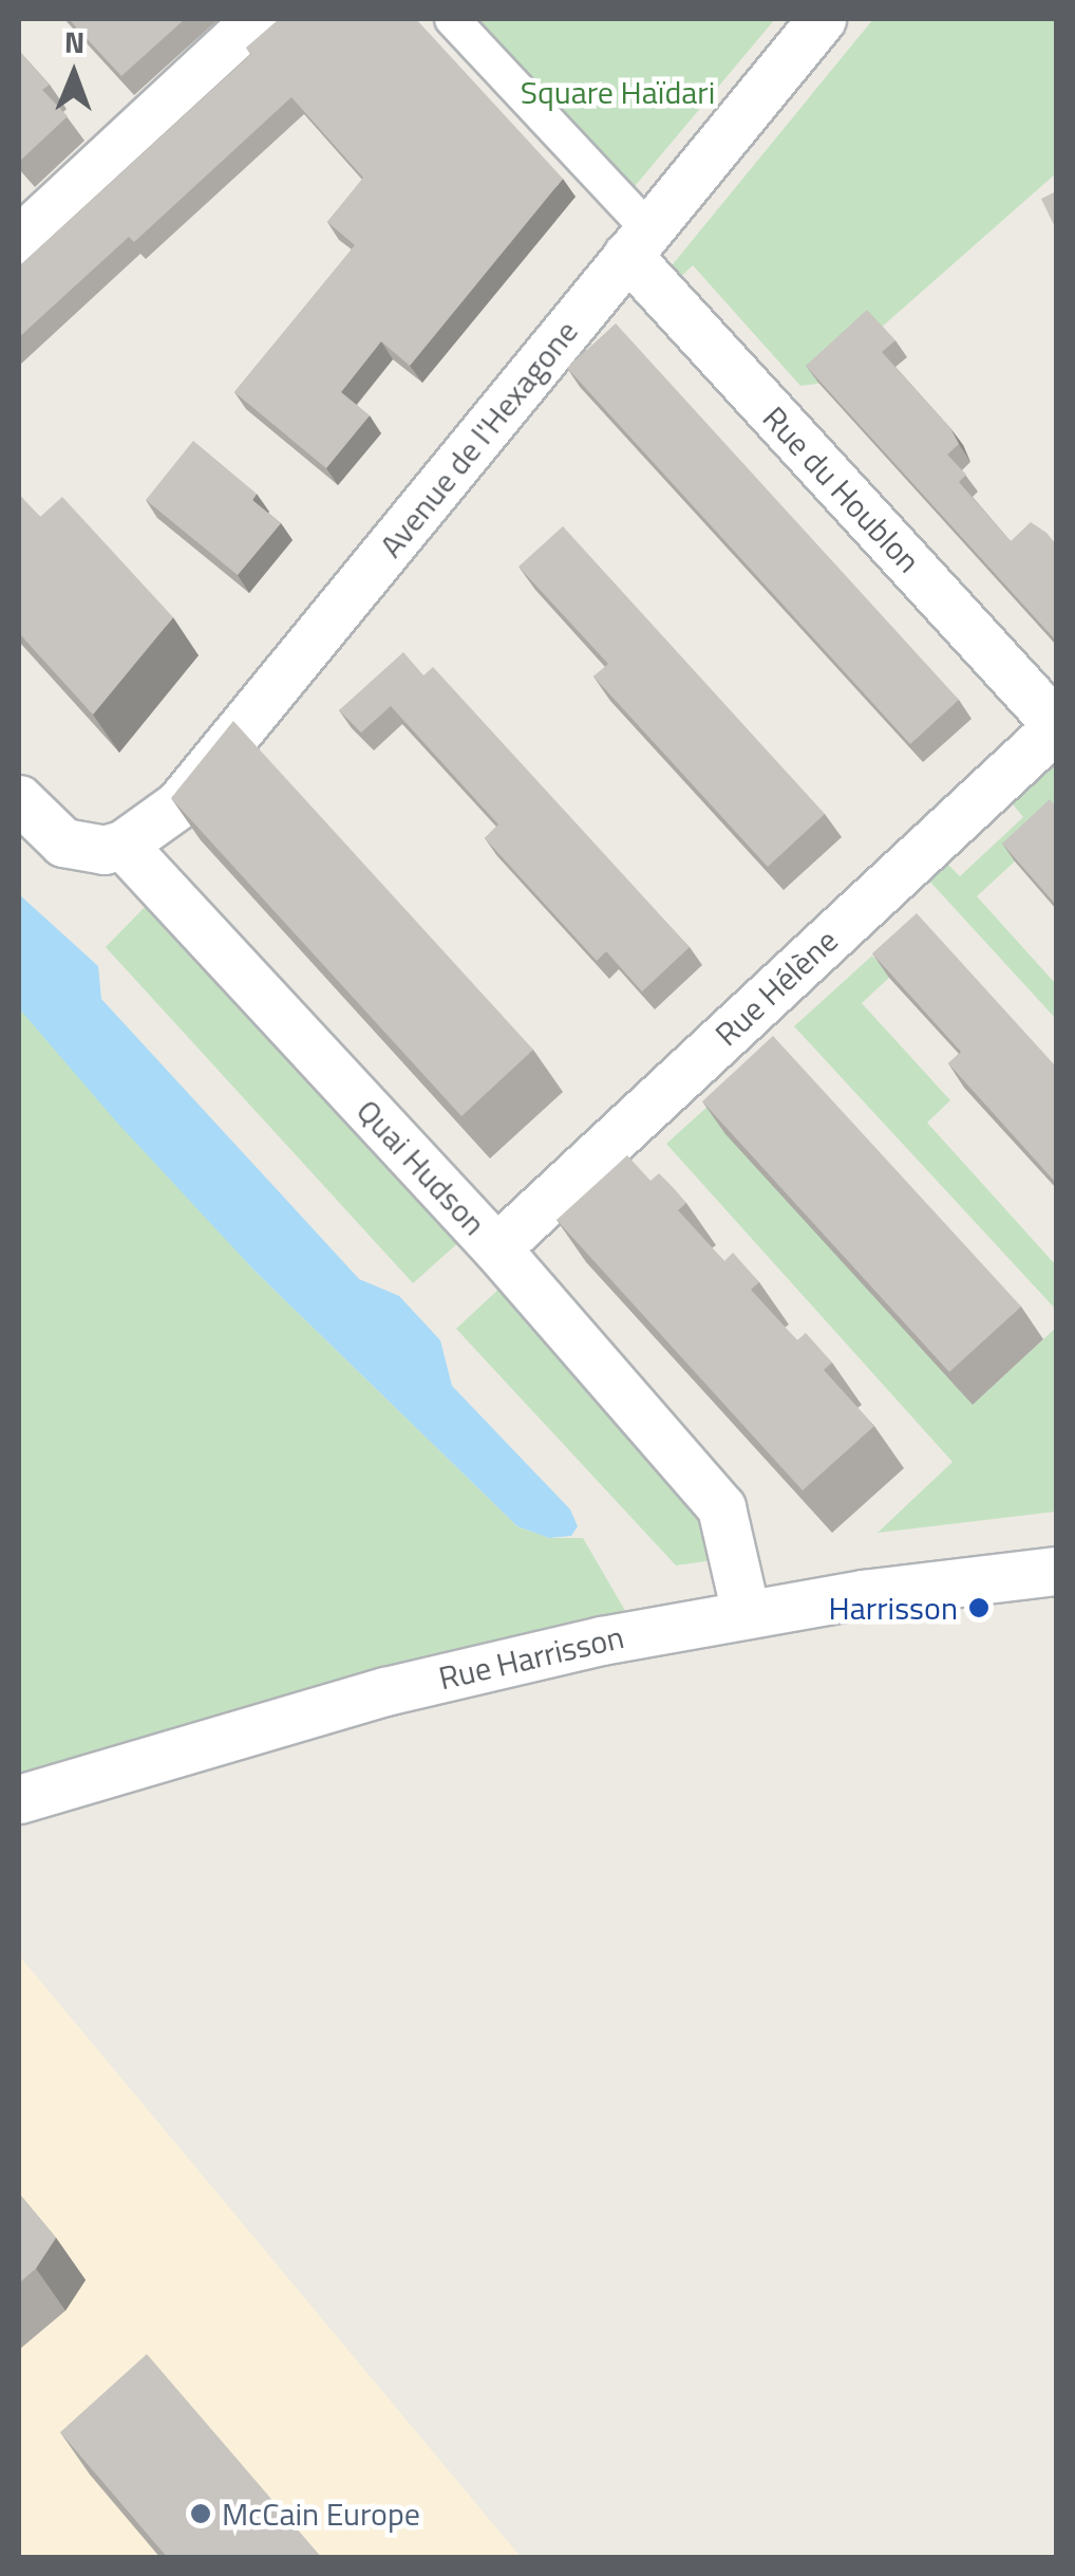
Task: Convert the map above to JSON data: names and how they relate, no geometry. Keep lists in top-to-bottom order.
{
  "streets": {
    "street": [
      "Avenue de l'Hexagone",
      "Rue du Houblon",
      "Rue Hélène",
      "Quai Hudson",
      "Rue Harrisson"
    ]
  },
  "crossings": [
    ["Avenue de l'Hexagone", "Rue du Houblon"],
    ["Avenue de l'Hexagone", "Quai Hudson"],
    ["Rue du Houblon", "Rue Hélène"],
    ["Rue Hélène", "Quai Hudson"],
    ["Quai Hudson", "Rue Harrisson"]
  ],
  "parks": ["Square Haïdari"],
  "places": ["Harrisson", "McCain Europe"],
  "north": "top"
}
